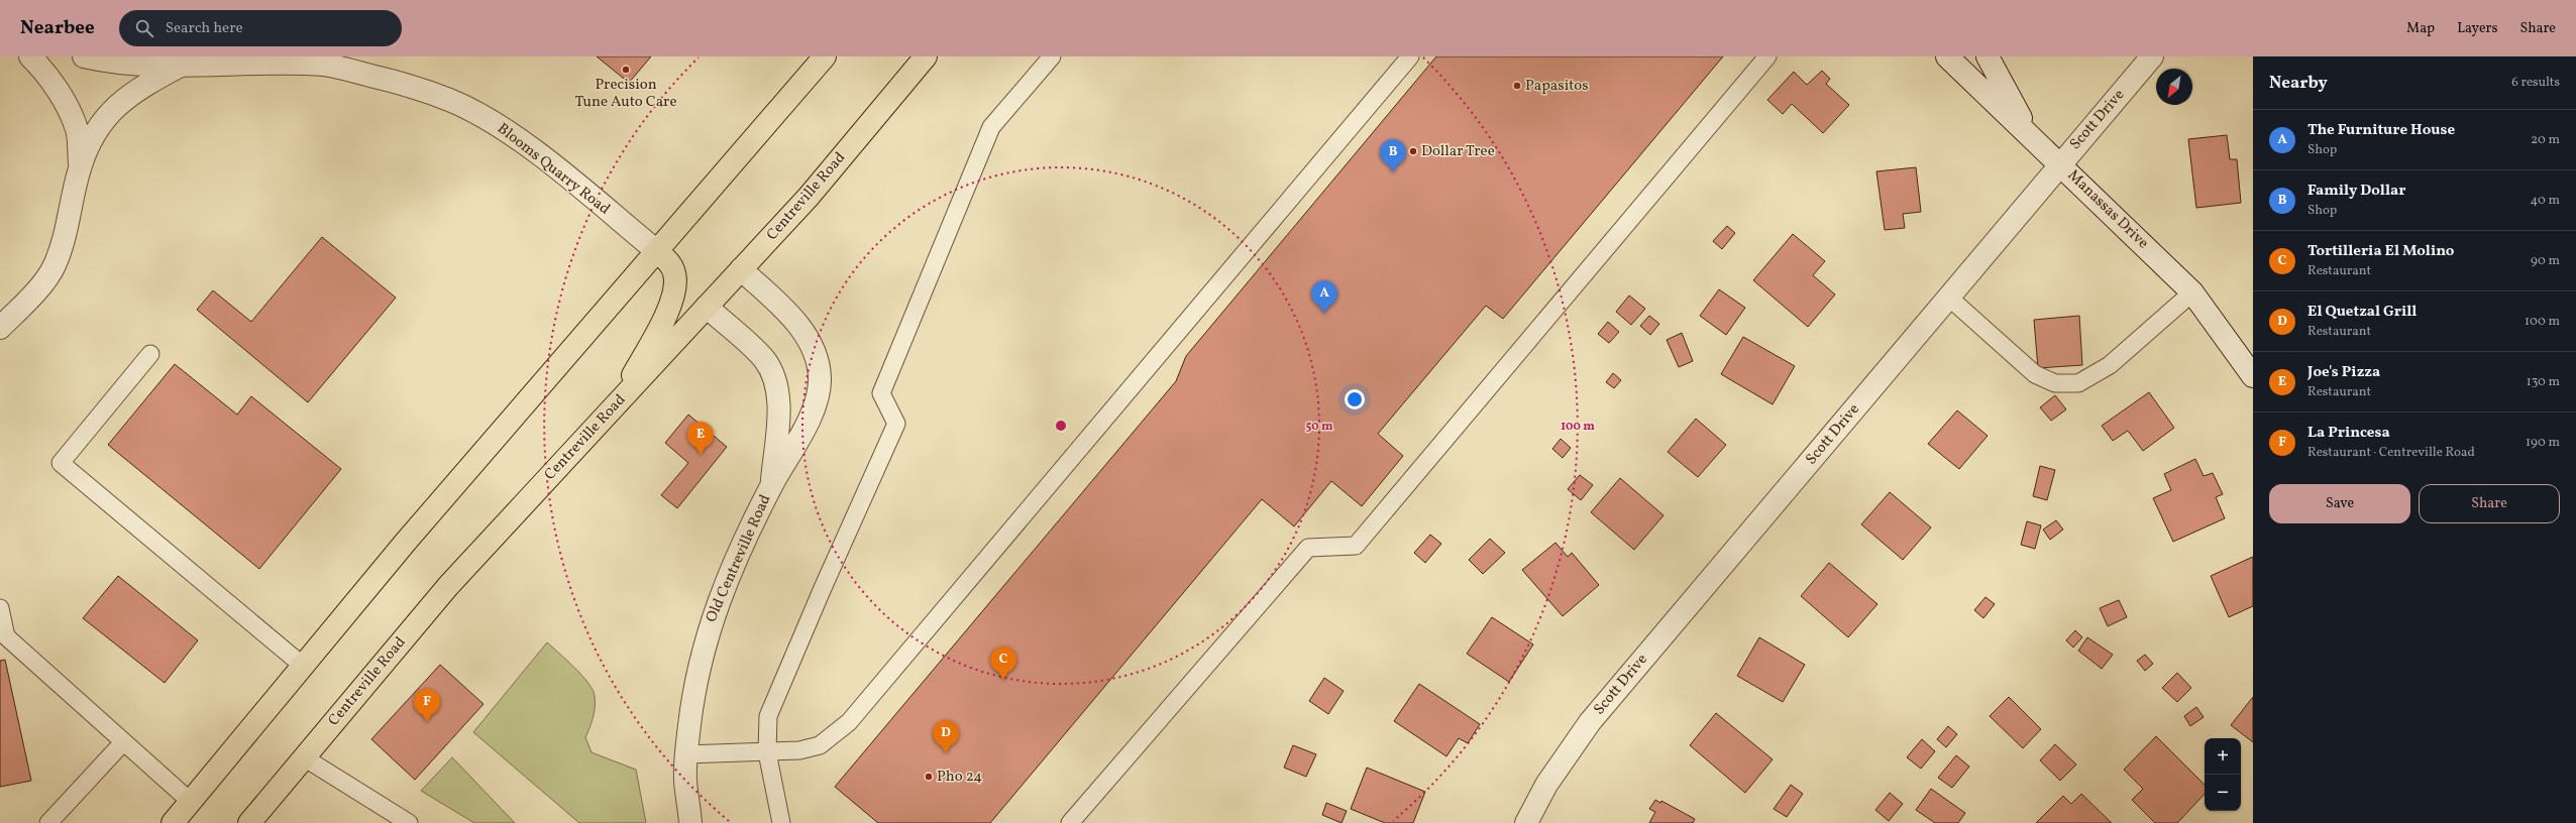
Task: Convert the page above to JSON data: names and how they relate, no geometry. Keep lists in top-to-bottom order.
{
  "streets": {
    "highway": ["Centreville Road"],
    "street": [
      "Scott Drive",
      "Blooms Quarry Road",
      "Manassas Drive",
      "Old Centreville Road"
    ]
  },
  "crossings": [
    ["Scott Drive", "Manassas Drive"],
    ["Centreville Road", "Old Centreville Road"]
  ],
  "places": [
    "Precision Tune Auto Care",
    "Papasitos",
    "Dollar Tree",
    "Pho 24"
  ],
  "north": "bottom left",
  "page": {
    "header": "Nearbee",
    "search": "Search here",
    "nav": ["Map", "Layers", "Share"],
    "heading": ["Nearby", "6 results"],
    "list": [
      {
        "mark": "A",
        "name": "The Furniture House",
        "note": "Shop",
        "value": "20 m"
      },
      {
        "mark": "B",
        "name": "Family Dollar",
        "note": "Shop",
        "value": "40 m"
      },
      {
        "mark": "C",
        "name": "Tortilleria El Molino",
        "note": "Restaurant",
        "value": "90 m"
      },
      {
        "mark": "D",
        "name": "El Quetzal Grill",
        "note": "Restaurant",
        "value": "100 m"
      },
      {
        "mark": "E",
        "name": "Joe's Pizza",
        "note": "Restaurant",
        "value": "130 m"
      },
      {
        "mark": "F",
        "name": "La Princesa",
        "note": "Restaurant · Centreville Road",
        "value": "190 m"
      }
    ],
    "pins": [
      "B",
      "A",
      "E",
      "C",
      "F",
      "D"
    ],
    "buttons": ["Save", "Share"],
    "map_buttons": ["+", "−"]
  },
  "rings": ["50 m", "100 m"]
}
